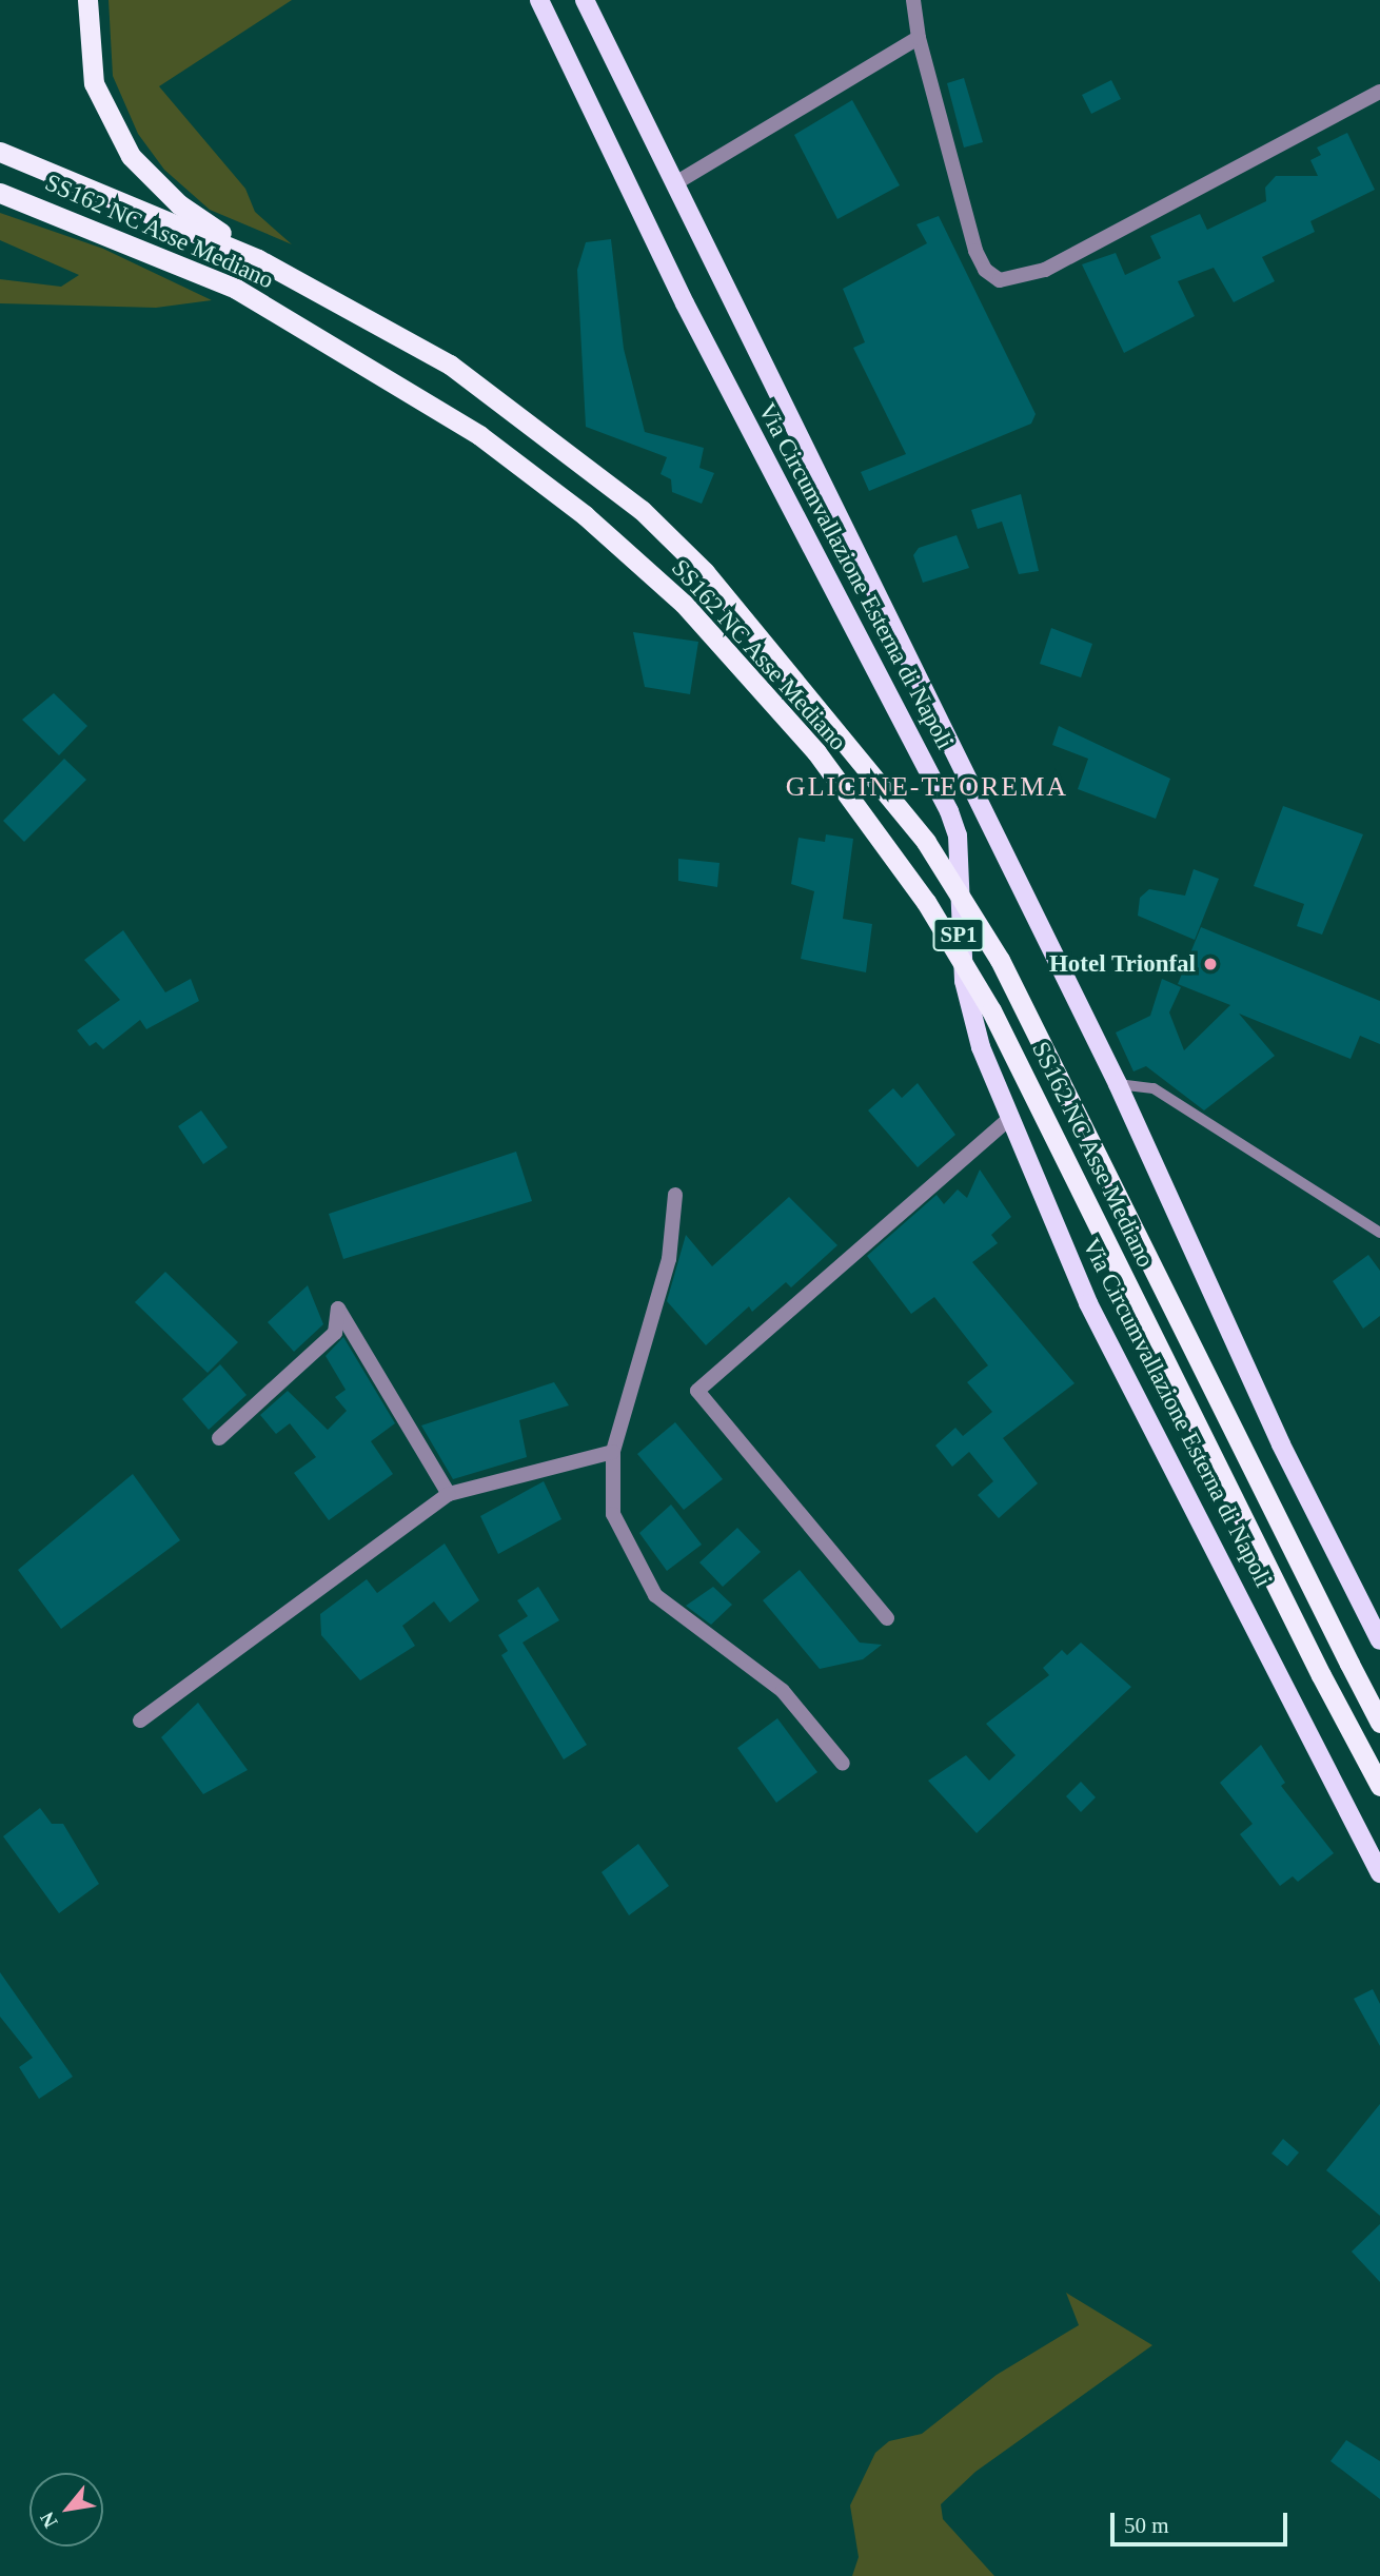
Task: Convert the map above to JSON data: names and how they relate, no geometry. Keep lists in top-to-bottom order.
{
  "streets": {
    "highway": ["SS162 NC Asse Mediano"],
    "main road": ["Via Circumvallazione Esterna di Napoli", "SP1"]
  },
  "districts": ["GLICINE-TEOREMA"],
  "places": ["Hotel Trionfal"],
  "scale_bar": "50 m",
  "north": "bottom left"
}
